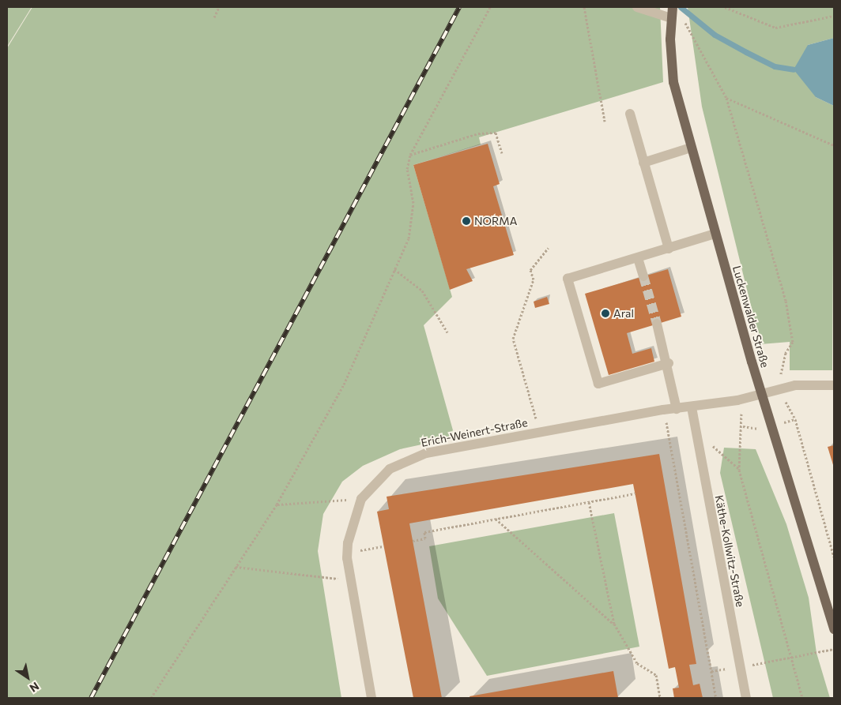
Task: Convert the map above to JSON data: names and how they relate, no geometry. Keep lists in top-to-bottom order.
{
  "streets": {
    "main road": ["Luckenwalder Straße"],
    "street": ["Erich-Weinert-Straße", "Käthe-Kollwitz-Straße"]
  },
  "crossings": [
    ["Luckenwalder Straße", "Erich-Weinert-Straße"],
    ["Erich-Weinert-Straße", "Käthe-Kollwitz-Straße"]
  ],
  "places": ["NORMA", "Aral"],
  "north": "bottom right"
}
